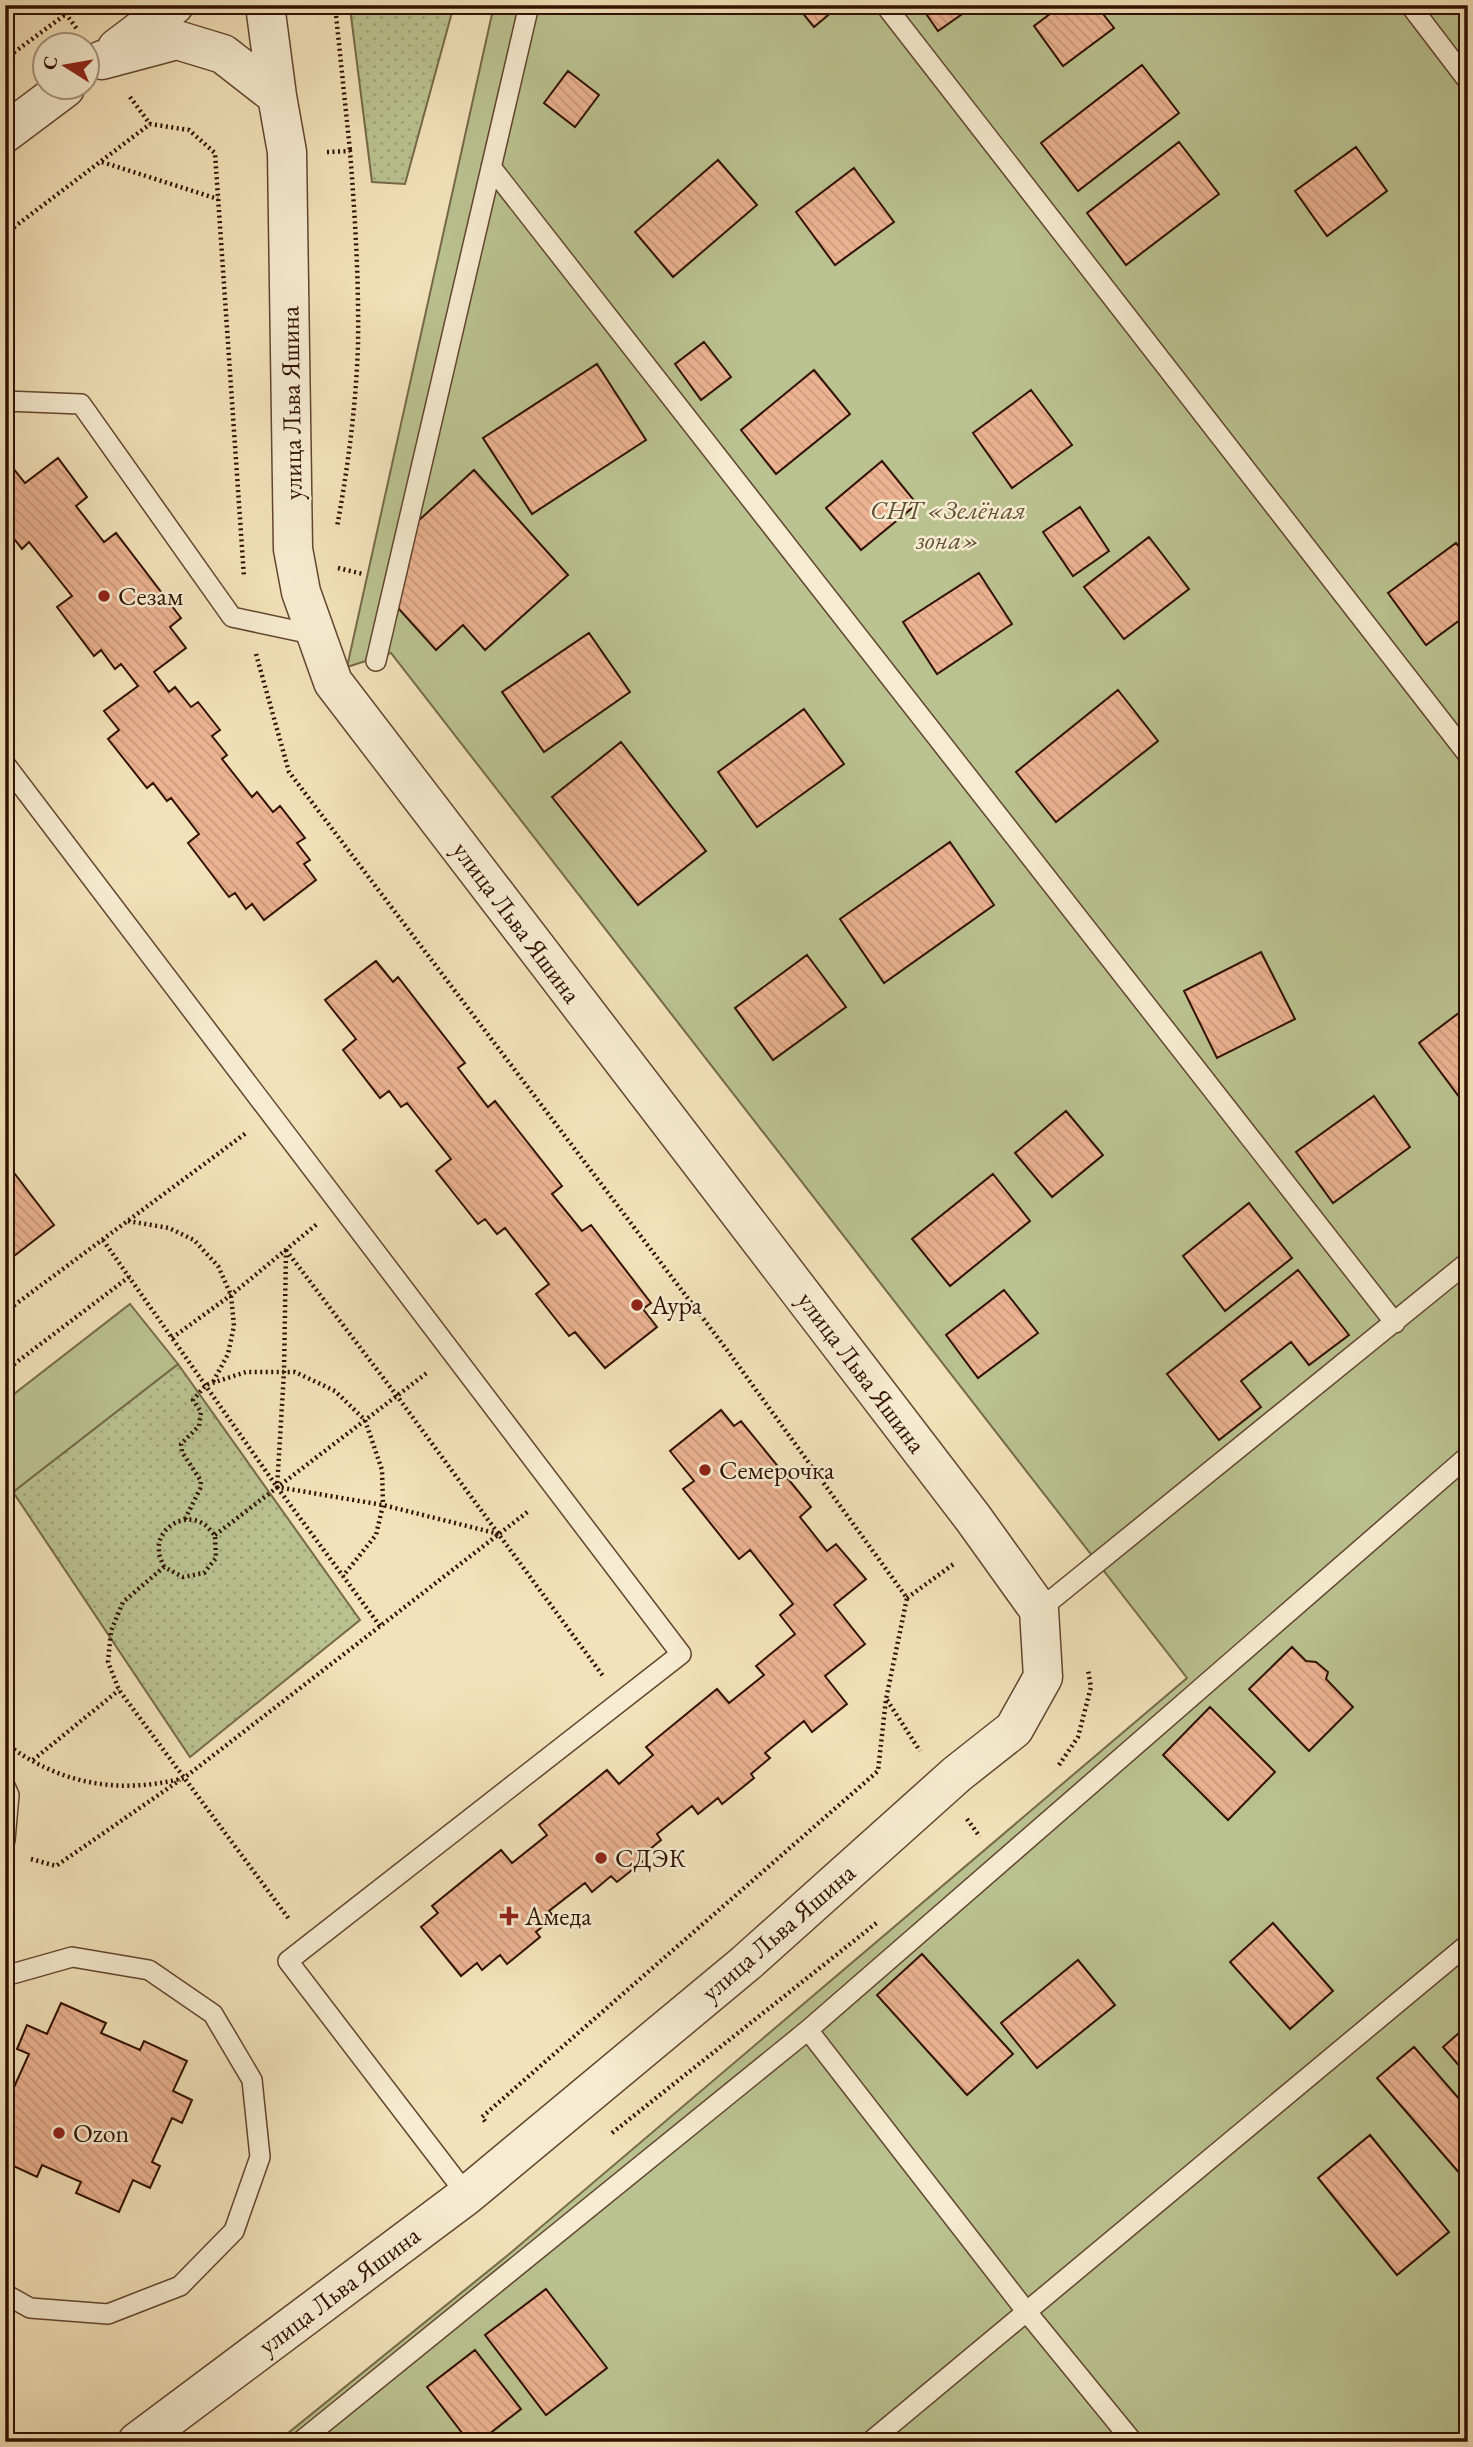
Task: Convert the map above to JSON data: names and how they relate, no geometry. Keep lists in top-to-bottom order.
{
  "streets": {
    "street": ["улица Льва Яшина"]
  },
  "parks": ["СНТ «Зелёная зона»"],
  "places": {
    "other": [
      "Сезам",
      "Аура",
      "Семерочка",
      "СДЭК",
      "Ozon"
    ],
    "health": ["Амеда"]
  },
  "north": "left"
}
